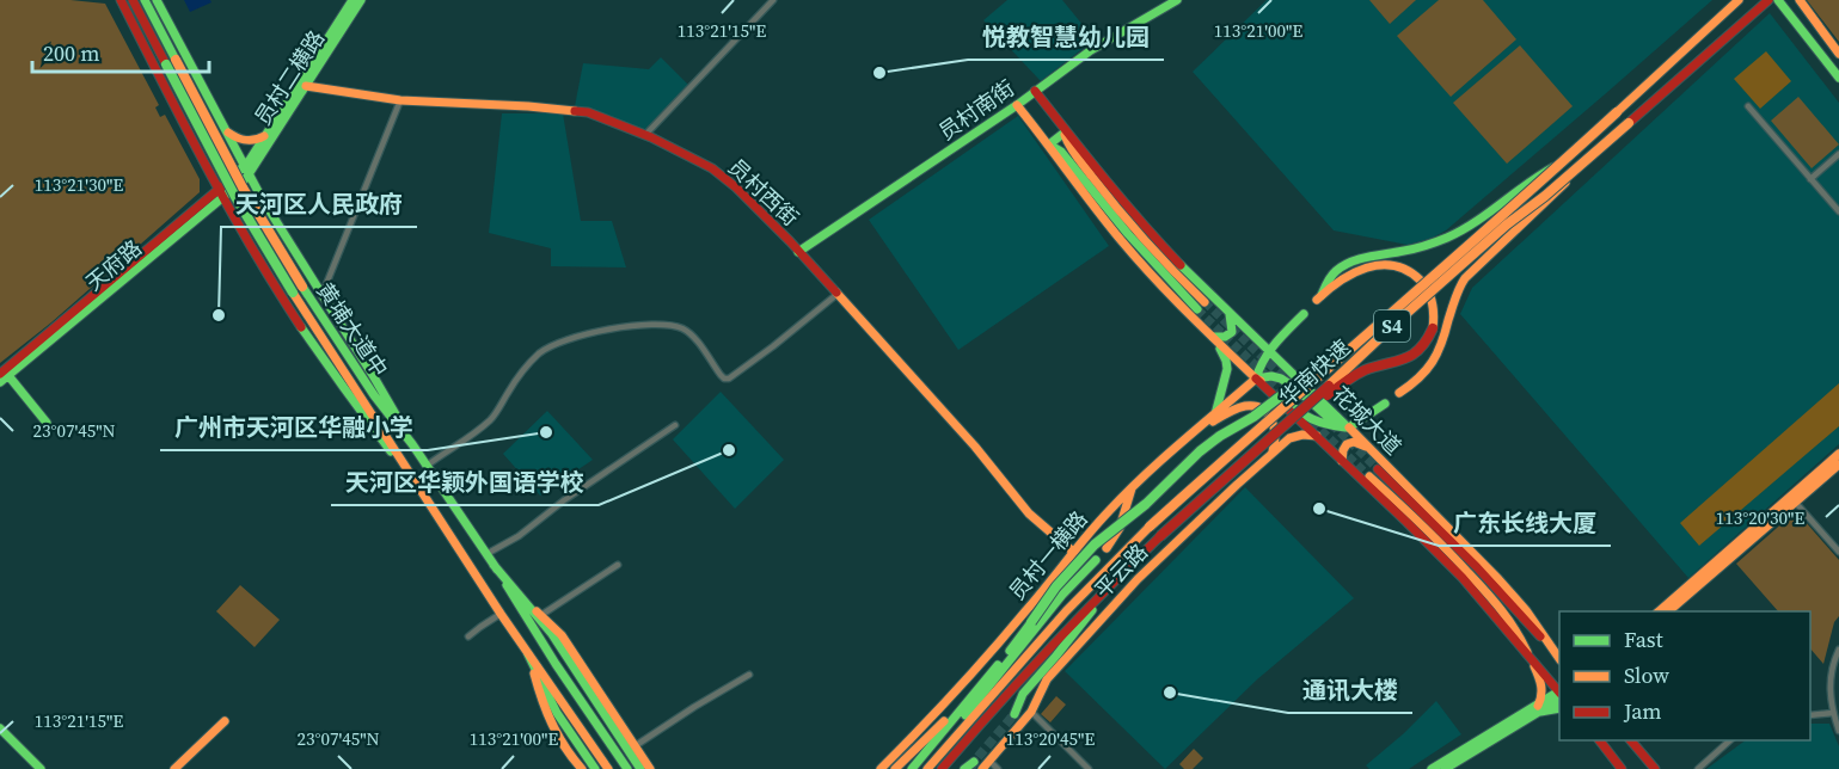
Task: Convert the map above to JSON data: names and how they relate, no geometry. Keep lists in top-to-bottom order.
{
  "streets": {
    "main road": [
      "员村二横路",
      "员村南街",
      "员村西街",
      "天府路",
      "S4",
      "黄埔大道中",
      "华南快速",
      "花城大道",
      "员村一横路",
      "平云路"
    ]
  },
  "crossings": [
    ["员村二横路", "员村西街"],
    ["员村二横路", "天府路"],
    ["员村南街", "员村西街"],
    ["员村南街", "花城大道"],
    ["员村西街", "员村一横路"],
    ["花城大道", "员村一横路"],
    ["花城大道", "平云路"]
  ],
  "places": [
    "悦教智慧幼儿园",
    "天河区人民政府",
    "广州市天河区华融小学",
    "天河区华颖外国语学校",
    "广东长线大厦",
    "通讯大楼"
  ],
  "legend": ["Fast", "Slow", "Jam"],
  "scale_bar": "200 m",
  "coordinates": [
    "113°21'15\"E",
    "113°21'00\"E",
    "113°21'30\"E",
    "23°07'45\"N",
    "113°20'30\"E",
    "113°20'45\"E"
  ]
}
